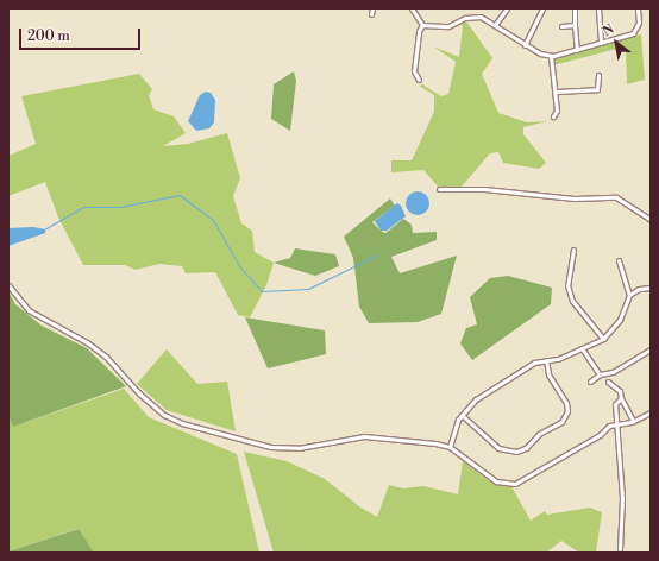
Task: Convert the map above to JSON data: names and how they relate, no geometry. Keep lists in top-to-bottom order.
{
  "scale_bar": "200 m",
  "north": "top left"
}
